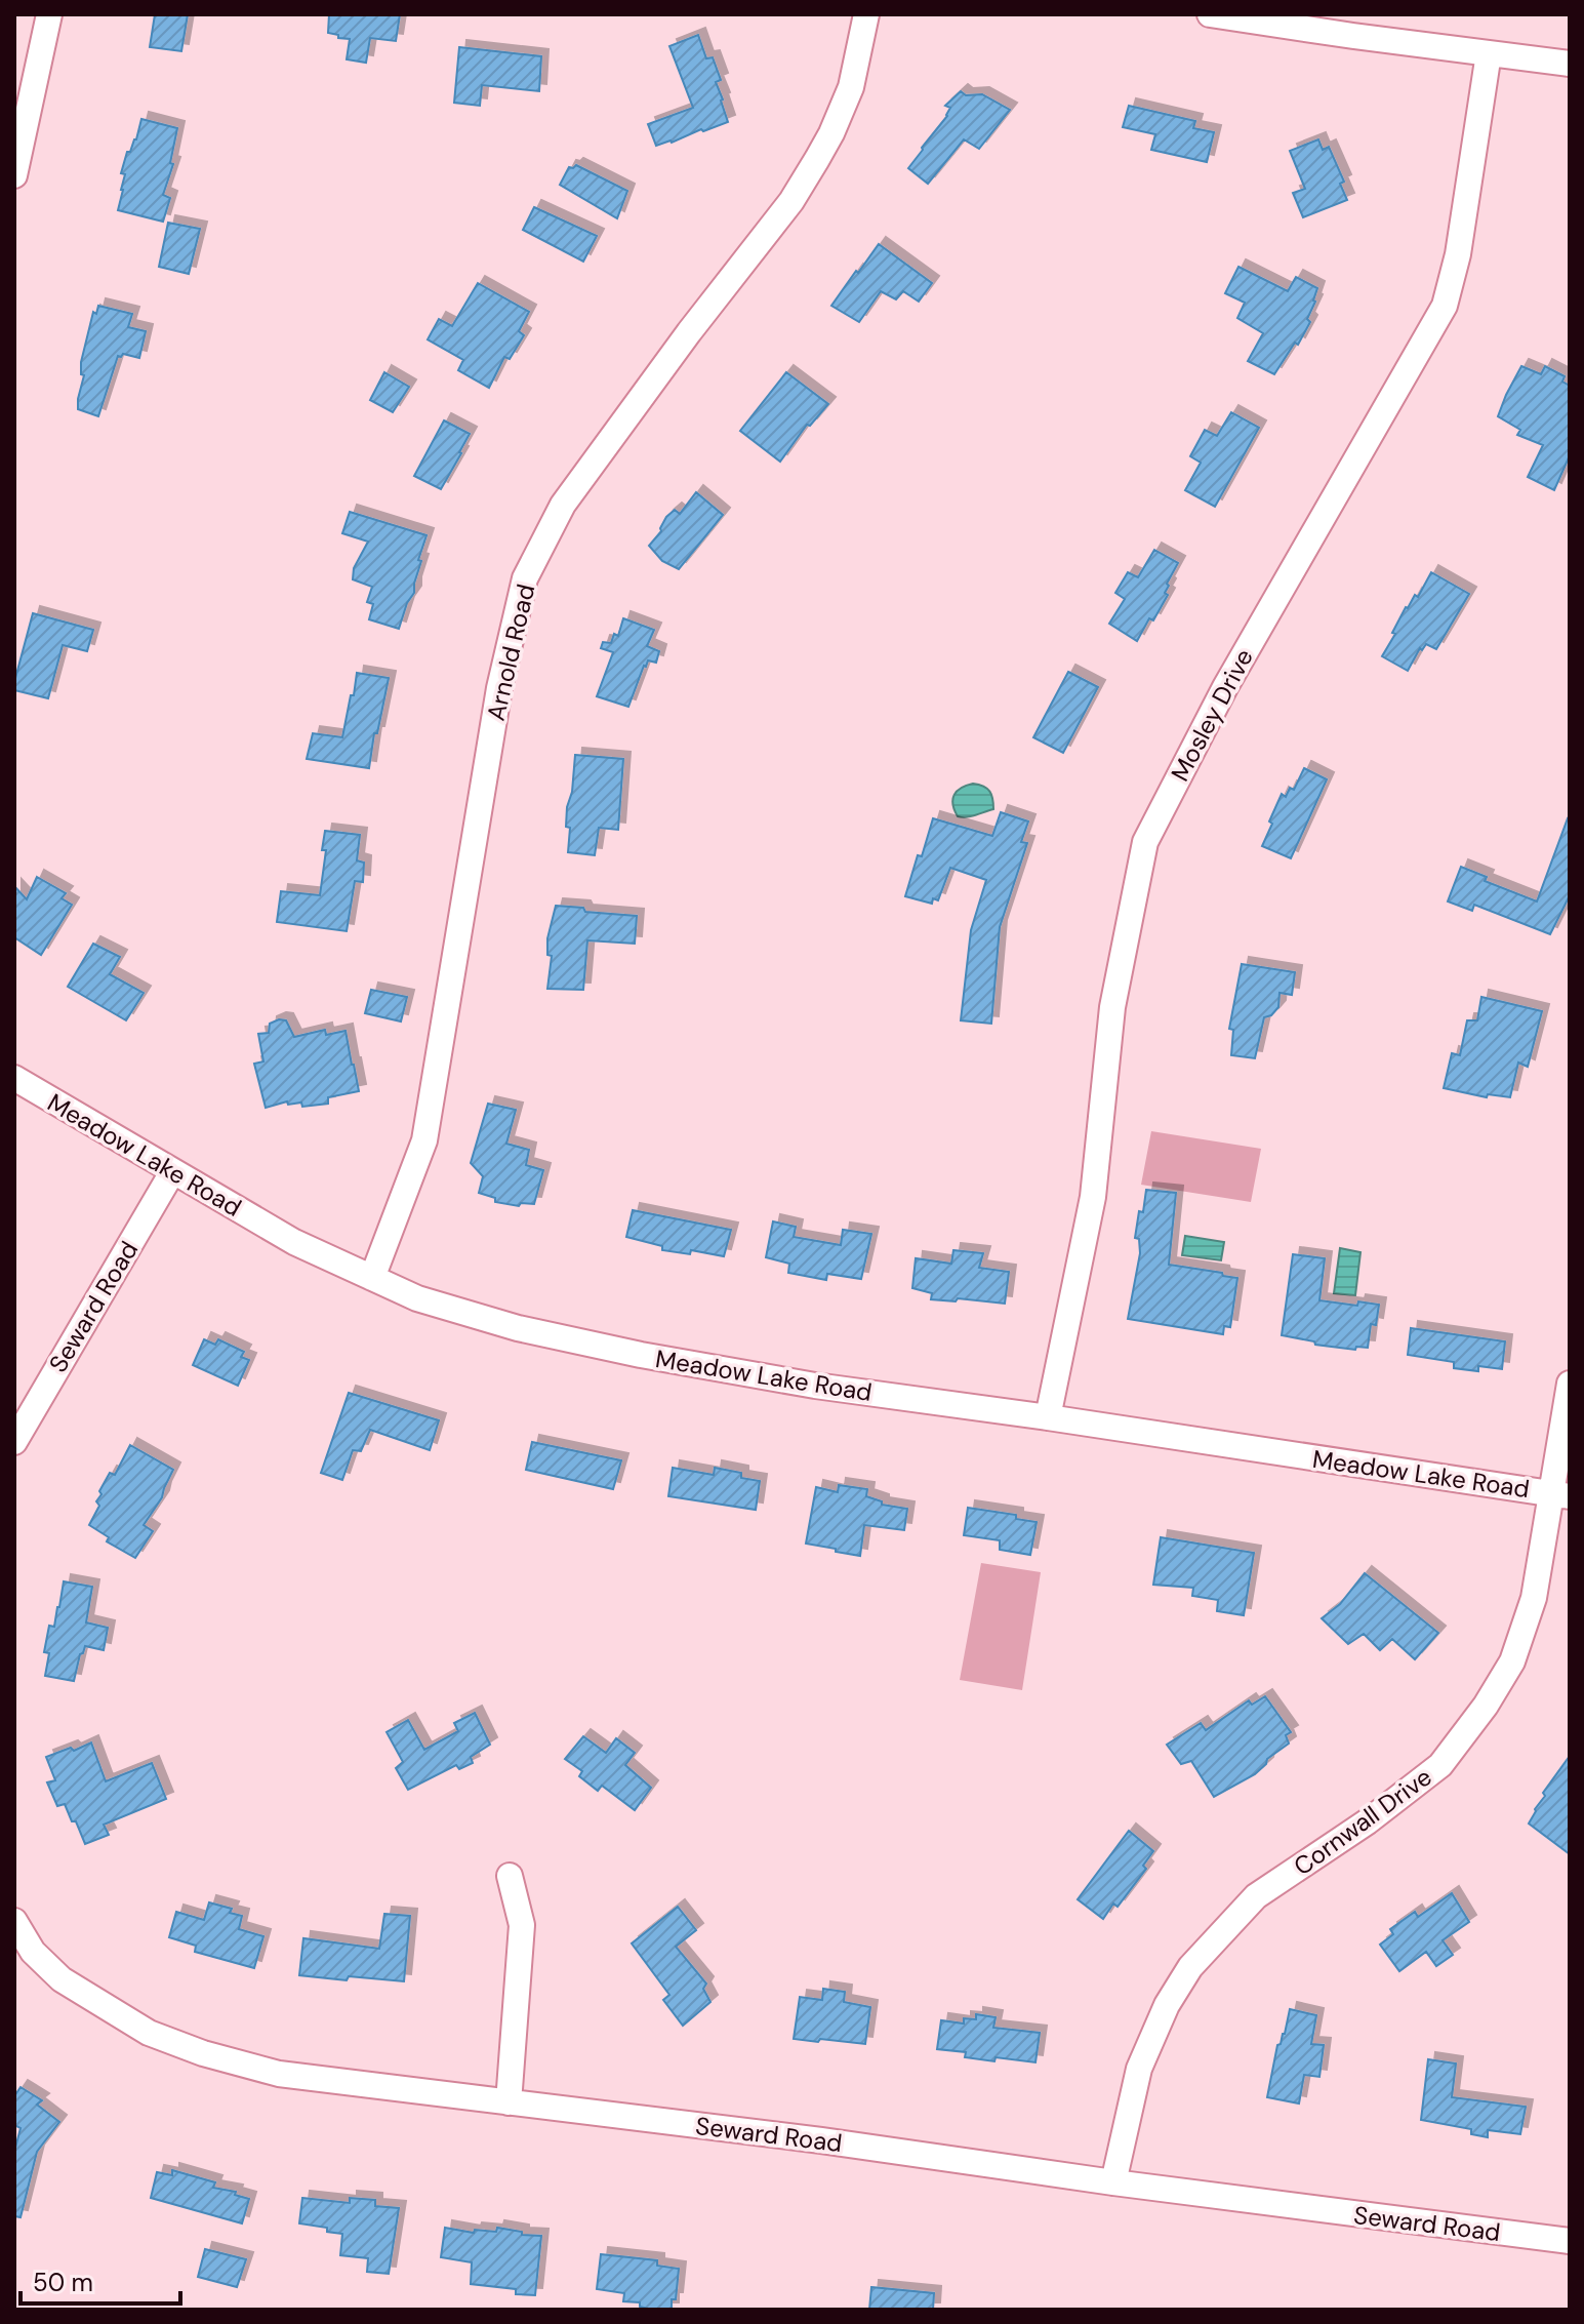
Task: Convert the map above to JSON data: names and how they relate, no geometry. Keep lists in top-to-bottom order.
{
  "streets": {
    "street": [
      "Arnold Road",
      "Mosley Drive",
      "Meadow Lake Road",
      "Seward Road",
      "Cornwall Drive"
    ]
  },
  "crossings": [
    ["Arnold Road", "Meadow Lake Road"],
    ["Mosley Drive", "Meadow Lake Road"],
    ["Meadow Lake Road", "Seward Road"],
    ["Meadow Lake Road", "Cornwall Drive"],
    ["Seward Road", "Cornwall Drive"]
  ],
  "scale_bar": "50 m"
}
